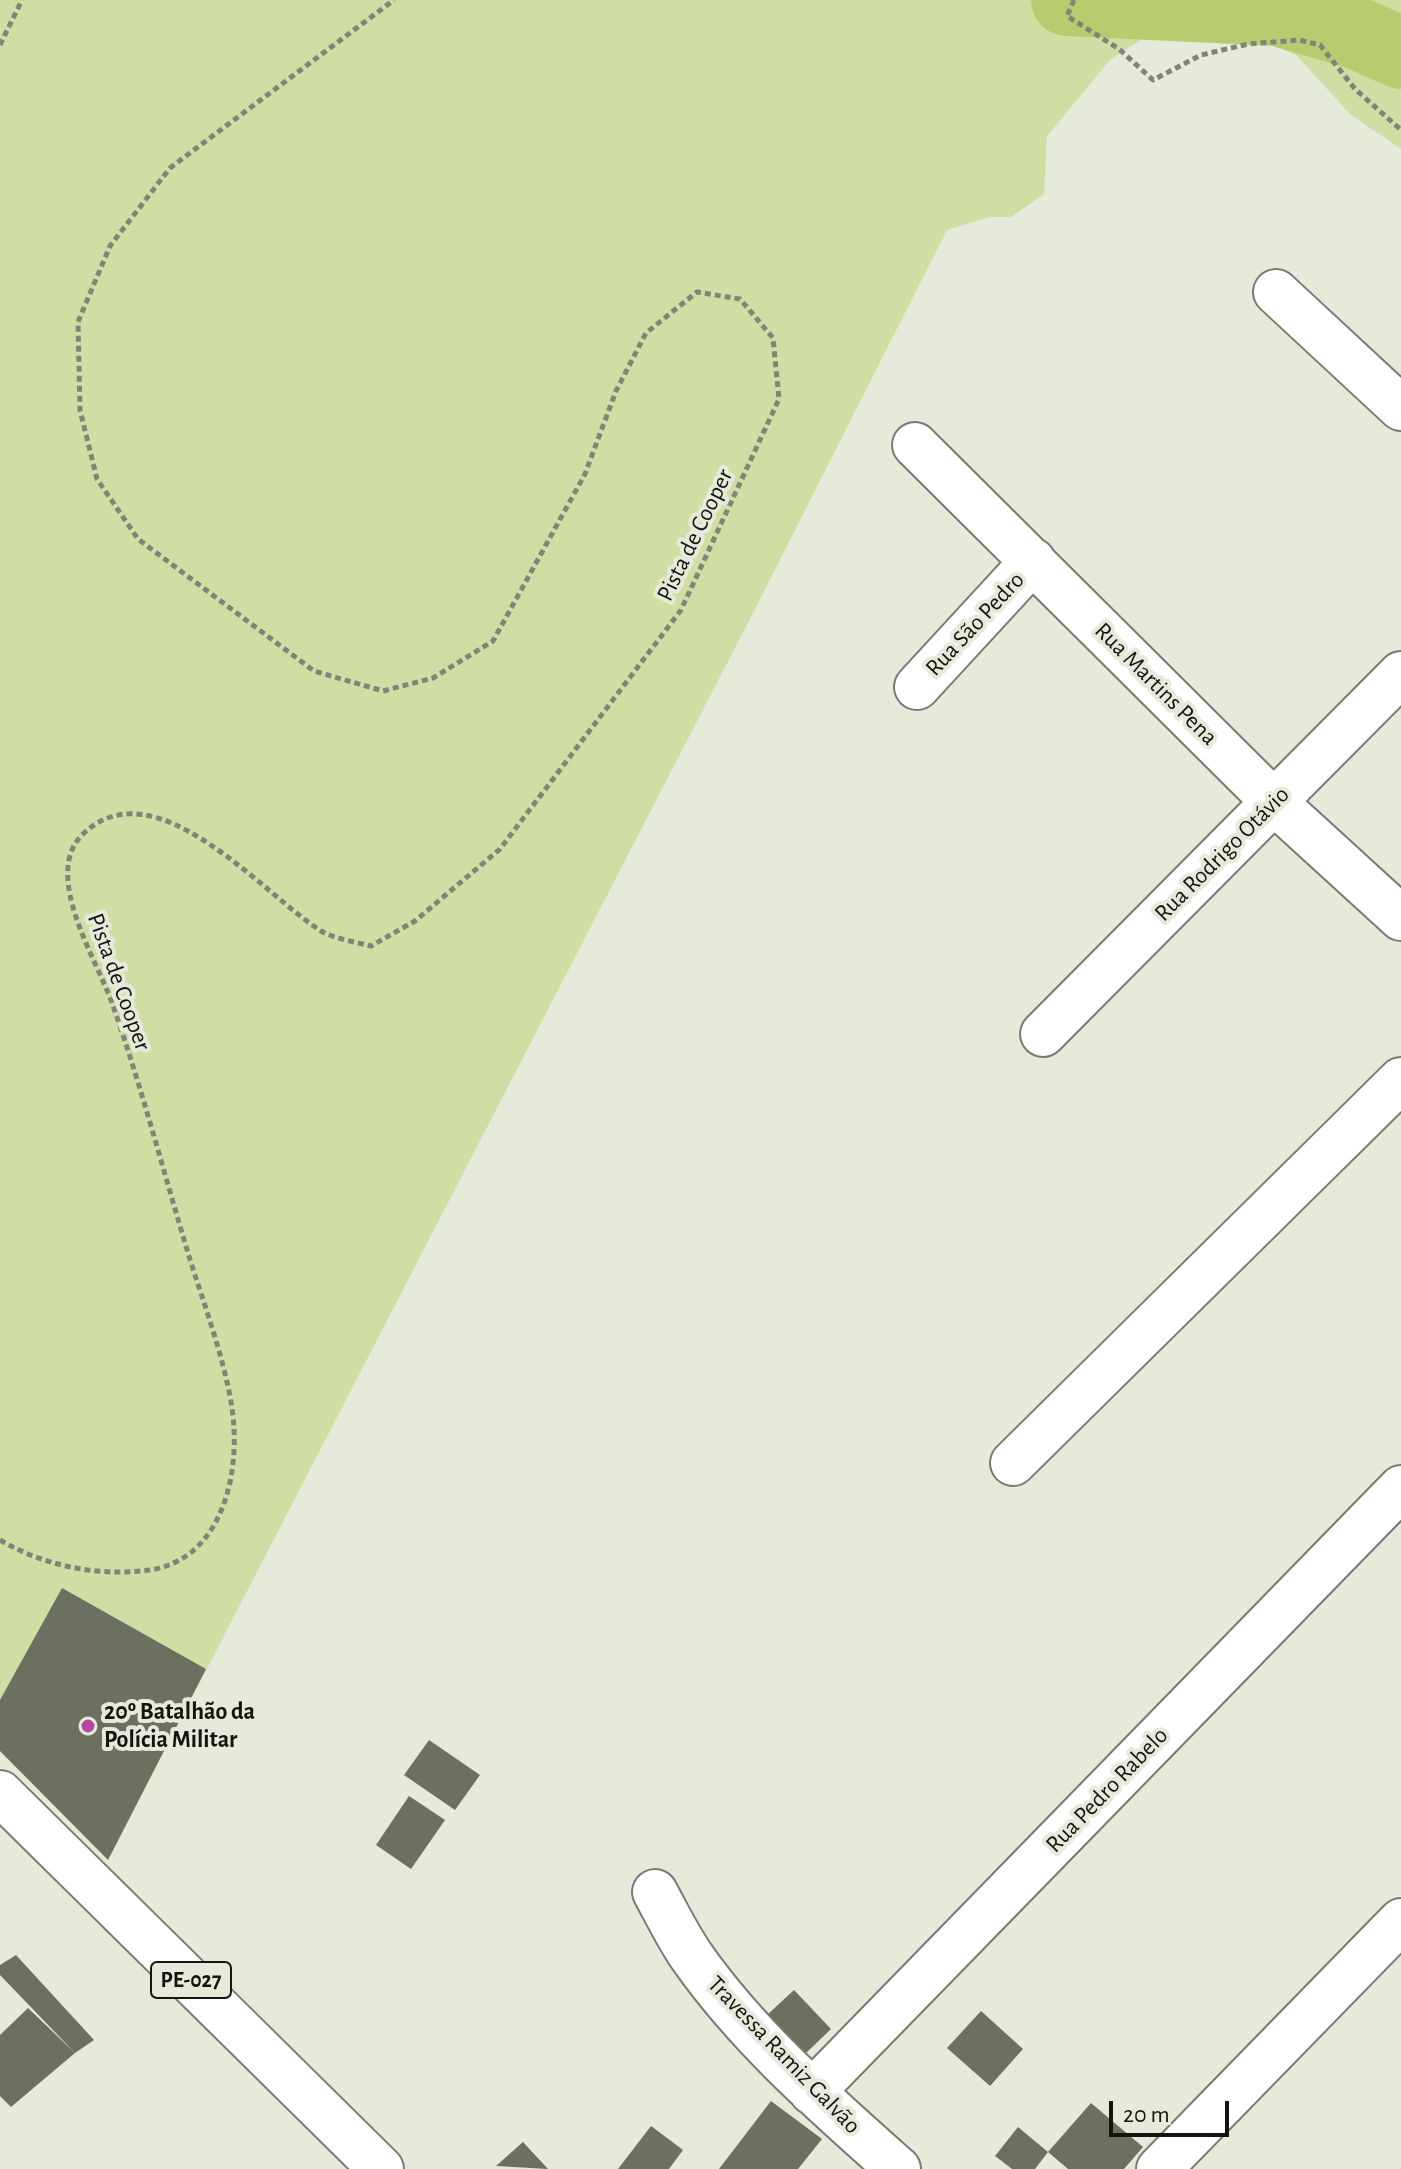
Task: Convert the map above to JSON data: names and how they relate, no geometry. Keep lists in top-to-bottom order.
{
  "streets": {
    "street": [
      "Rua São Pedro",
      "Rua Martins Pena",
      "Rua Rodrigo Otávio",
      "Rua Pedro Rabelo",
      "PE-027",
      "Travessa Ramiz Galvão"
    ],
    "path": ["Pista de Cooper"]
  },
  "crossings": [
    ["Rua São Pedro", "Rua Martins Pena"],
    ["Rua Martins Pena", "Rua Rodrigo Otávio"],
    ["Rua Pedro Rabelo", "Travessa Ramiz Galvão"]
  ],
  "places": ["20º Batalhão da Polícia Militar"],
  "scale_bar": "20 m"
}
